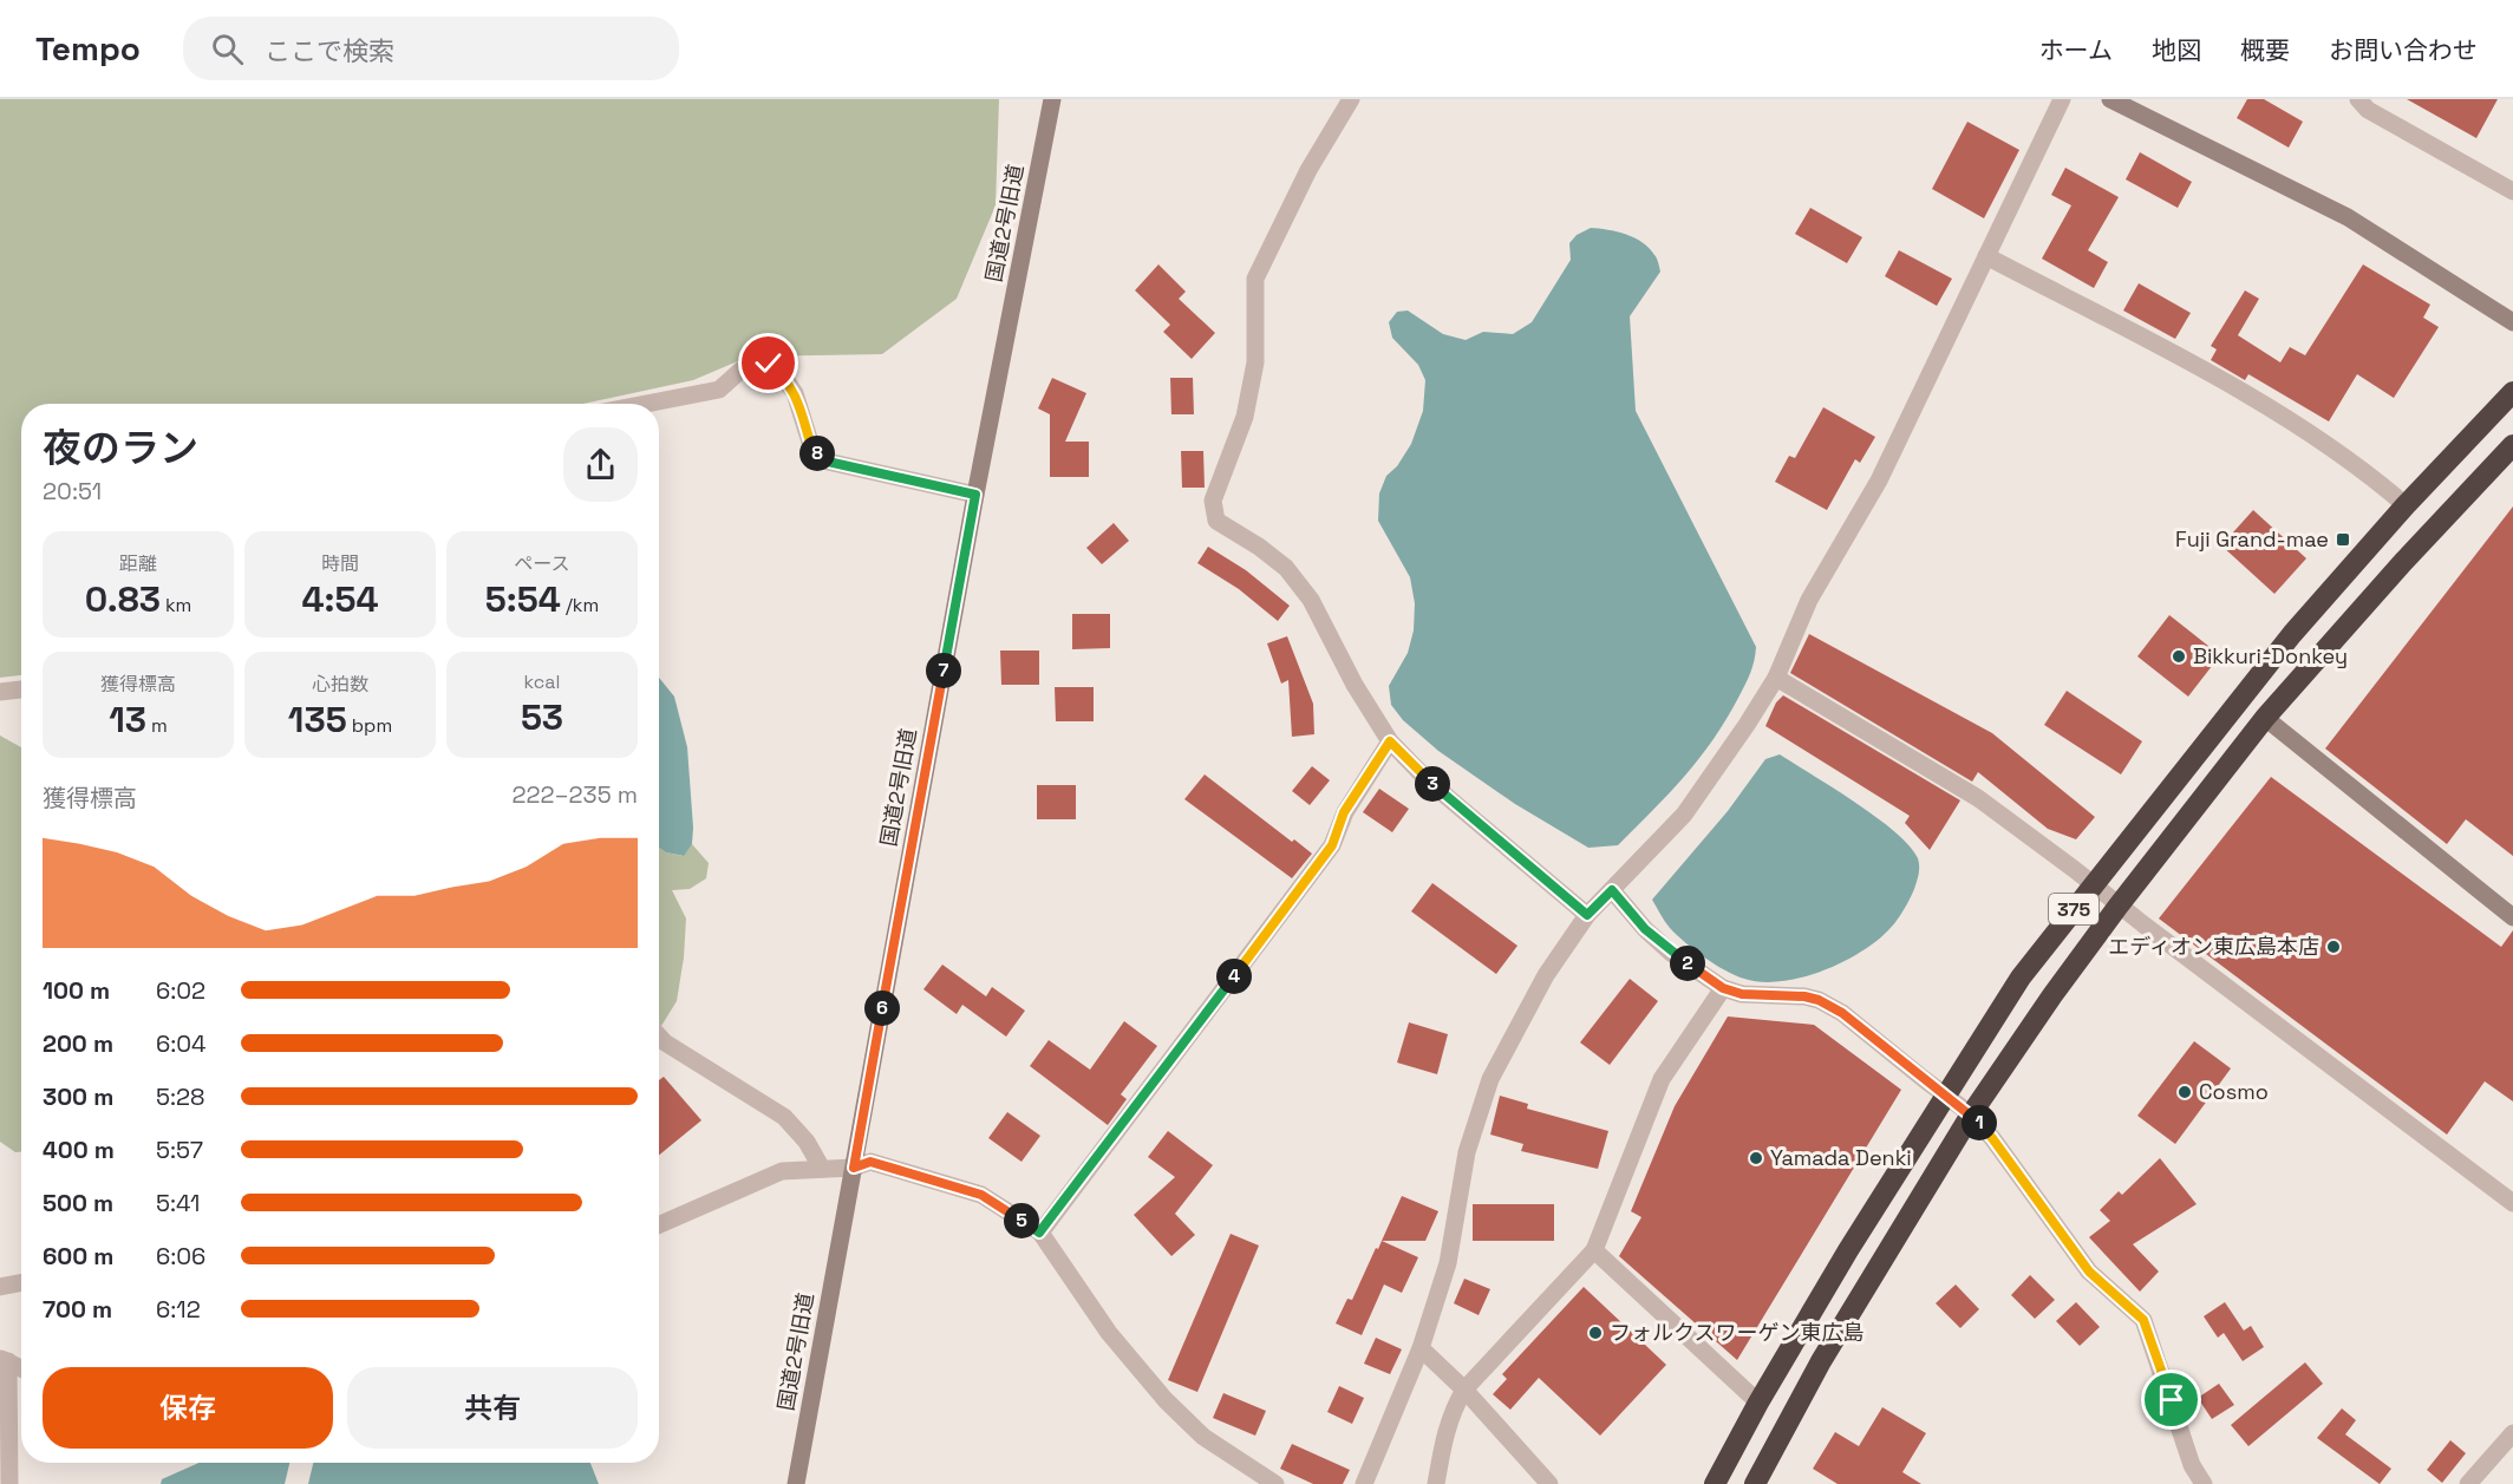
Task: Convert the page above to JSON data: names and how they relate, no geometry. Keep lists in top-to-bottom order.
{
  "streets": {
    "highway": ["375"],
    "street": ["国道2号旧道"]
  },
  "places": {
    "transit": ["Fuji Grand-mae"],
    "other": [
      "Bikkuri-Donkey",
      "エディオン東広島本店",
      "Cosmo",
      "Yamada Denki",
      "フォルクスワーゲン東広島"
    ]
  },
  "page": {
    "header": "Tempo",
    "search": "ここで検索",
    "nav": [
      "ホーム",
      "地図",
      "概要",
      "お問い合わせ"
    ],
    "heading": ["夜のラン", "20:51"],
    "pins": [
      "8",
      "7",
      "3",
      "2",
      "4",
      "6",
      "1",
      "5"
    ],
    "stats": [
      ["距離", "0.83 km"],
      ["時間", "4:54"],
      ["ペース", "5:54 /km"],
      ["獲得標高", "13 m"],
      ["心拍数", "135 bpm"],
      ["kcal", "53"]
    ],
    "chart": ["獲得標高", "222–235 m"],
    "list": [
      {
        "name": "100 m",
        "note": "6:02"
      },
      {
        "name": "200 m",
        "note": "6:04"
      },
      {
        "name": "300 m",
        "note": "5:28"
      },
      {
        "name": "400 m",
        "note": "5:57"
      },
      {
        "name": "500 m",
        "note": "5:41"
      },
      {
        "name": "600 m",
        "note": "6:06"
      },
      {
        "name": "700 m",
        "note": "6:12"
      }
    ],
    "buttons": ["保存", "共有"]
  }
}
